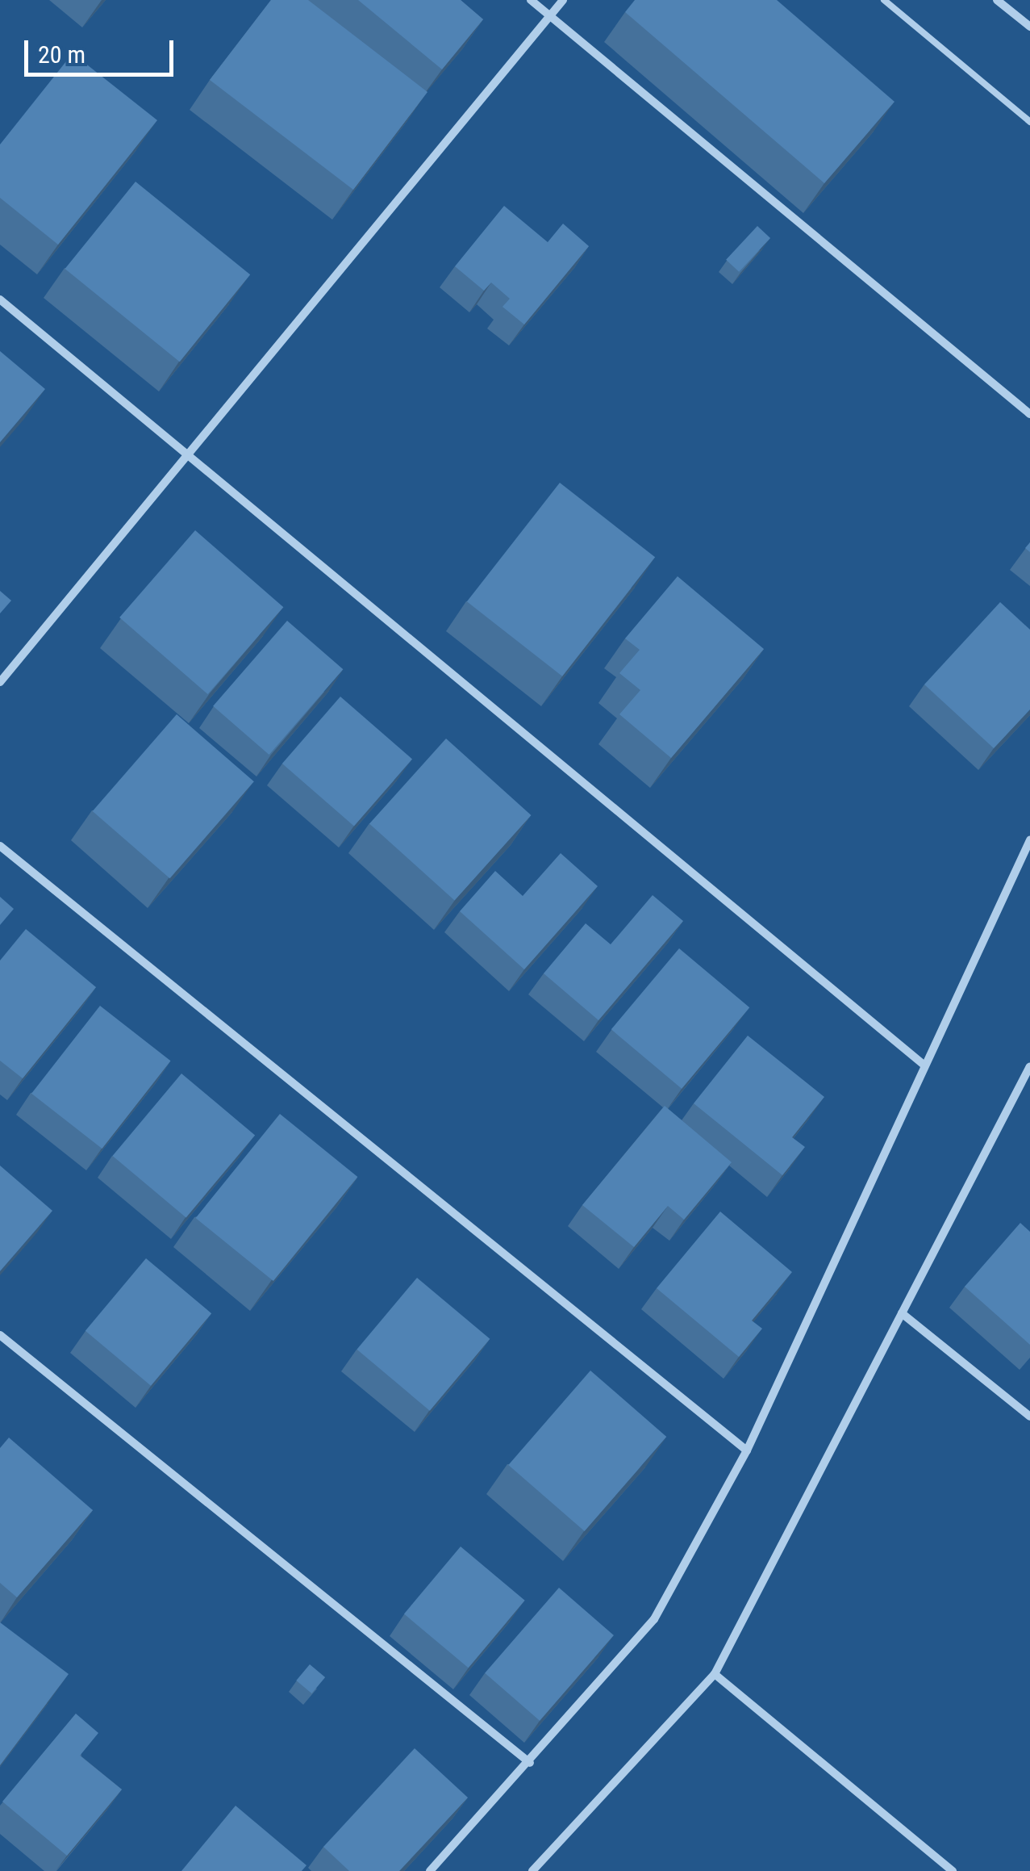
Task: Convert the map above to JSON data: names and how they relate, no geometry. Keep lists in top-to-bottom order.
{
  "scale_bar": "20 m"
}
